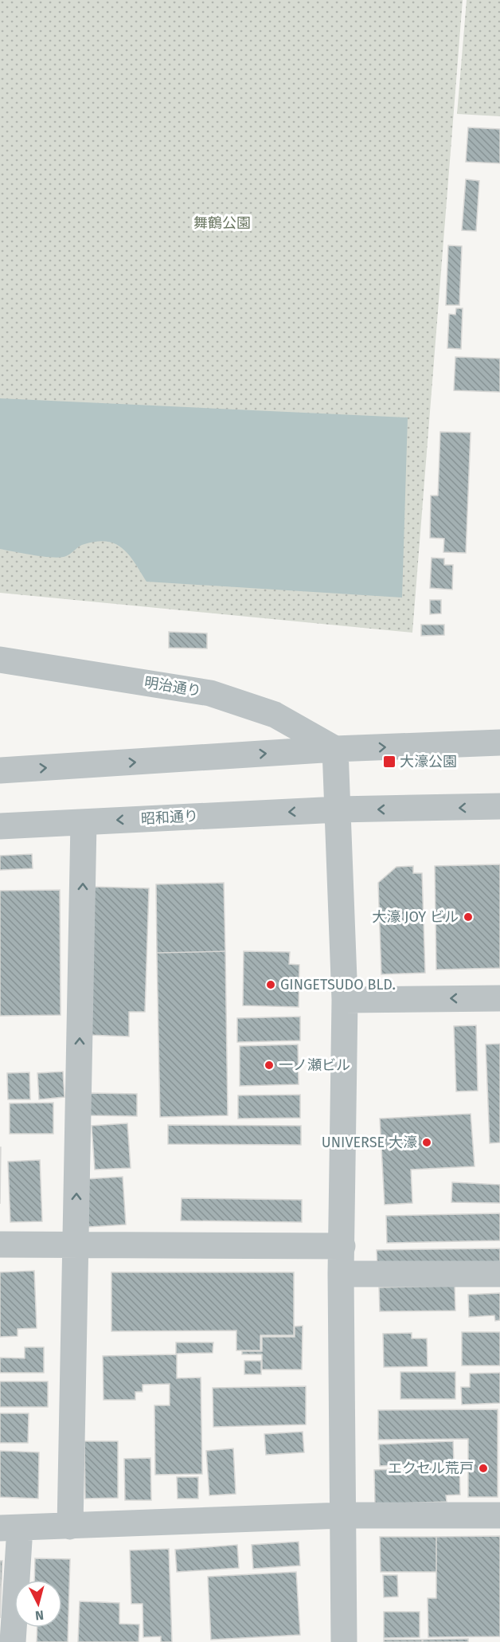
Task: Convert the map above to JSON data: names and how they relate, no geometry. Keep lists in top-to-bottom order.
{
  "streets": {
    "street": ["明治通り", "昭和通り"]
  },
  "parks": ["舞鶴公園"],
  "places": {
    "transit": ["大濠公園"],
    "other": [
      "大濠 JOY ビル",
      "GINGETSUDO BLD.",
      "一ノ瀬ビル",
      "UNIVERSE 大濠",
      "エクセル荒戸"
    ]
  },
  "north": "bottom"
}
